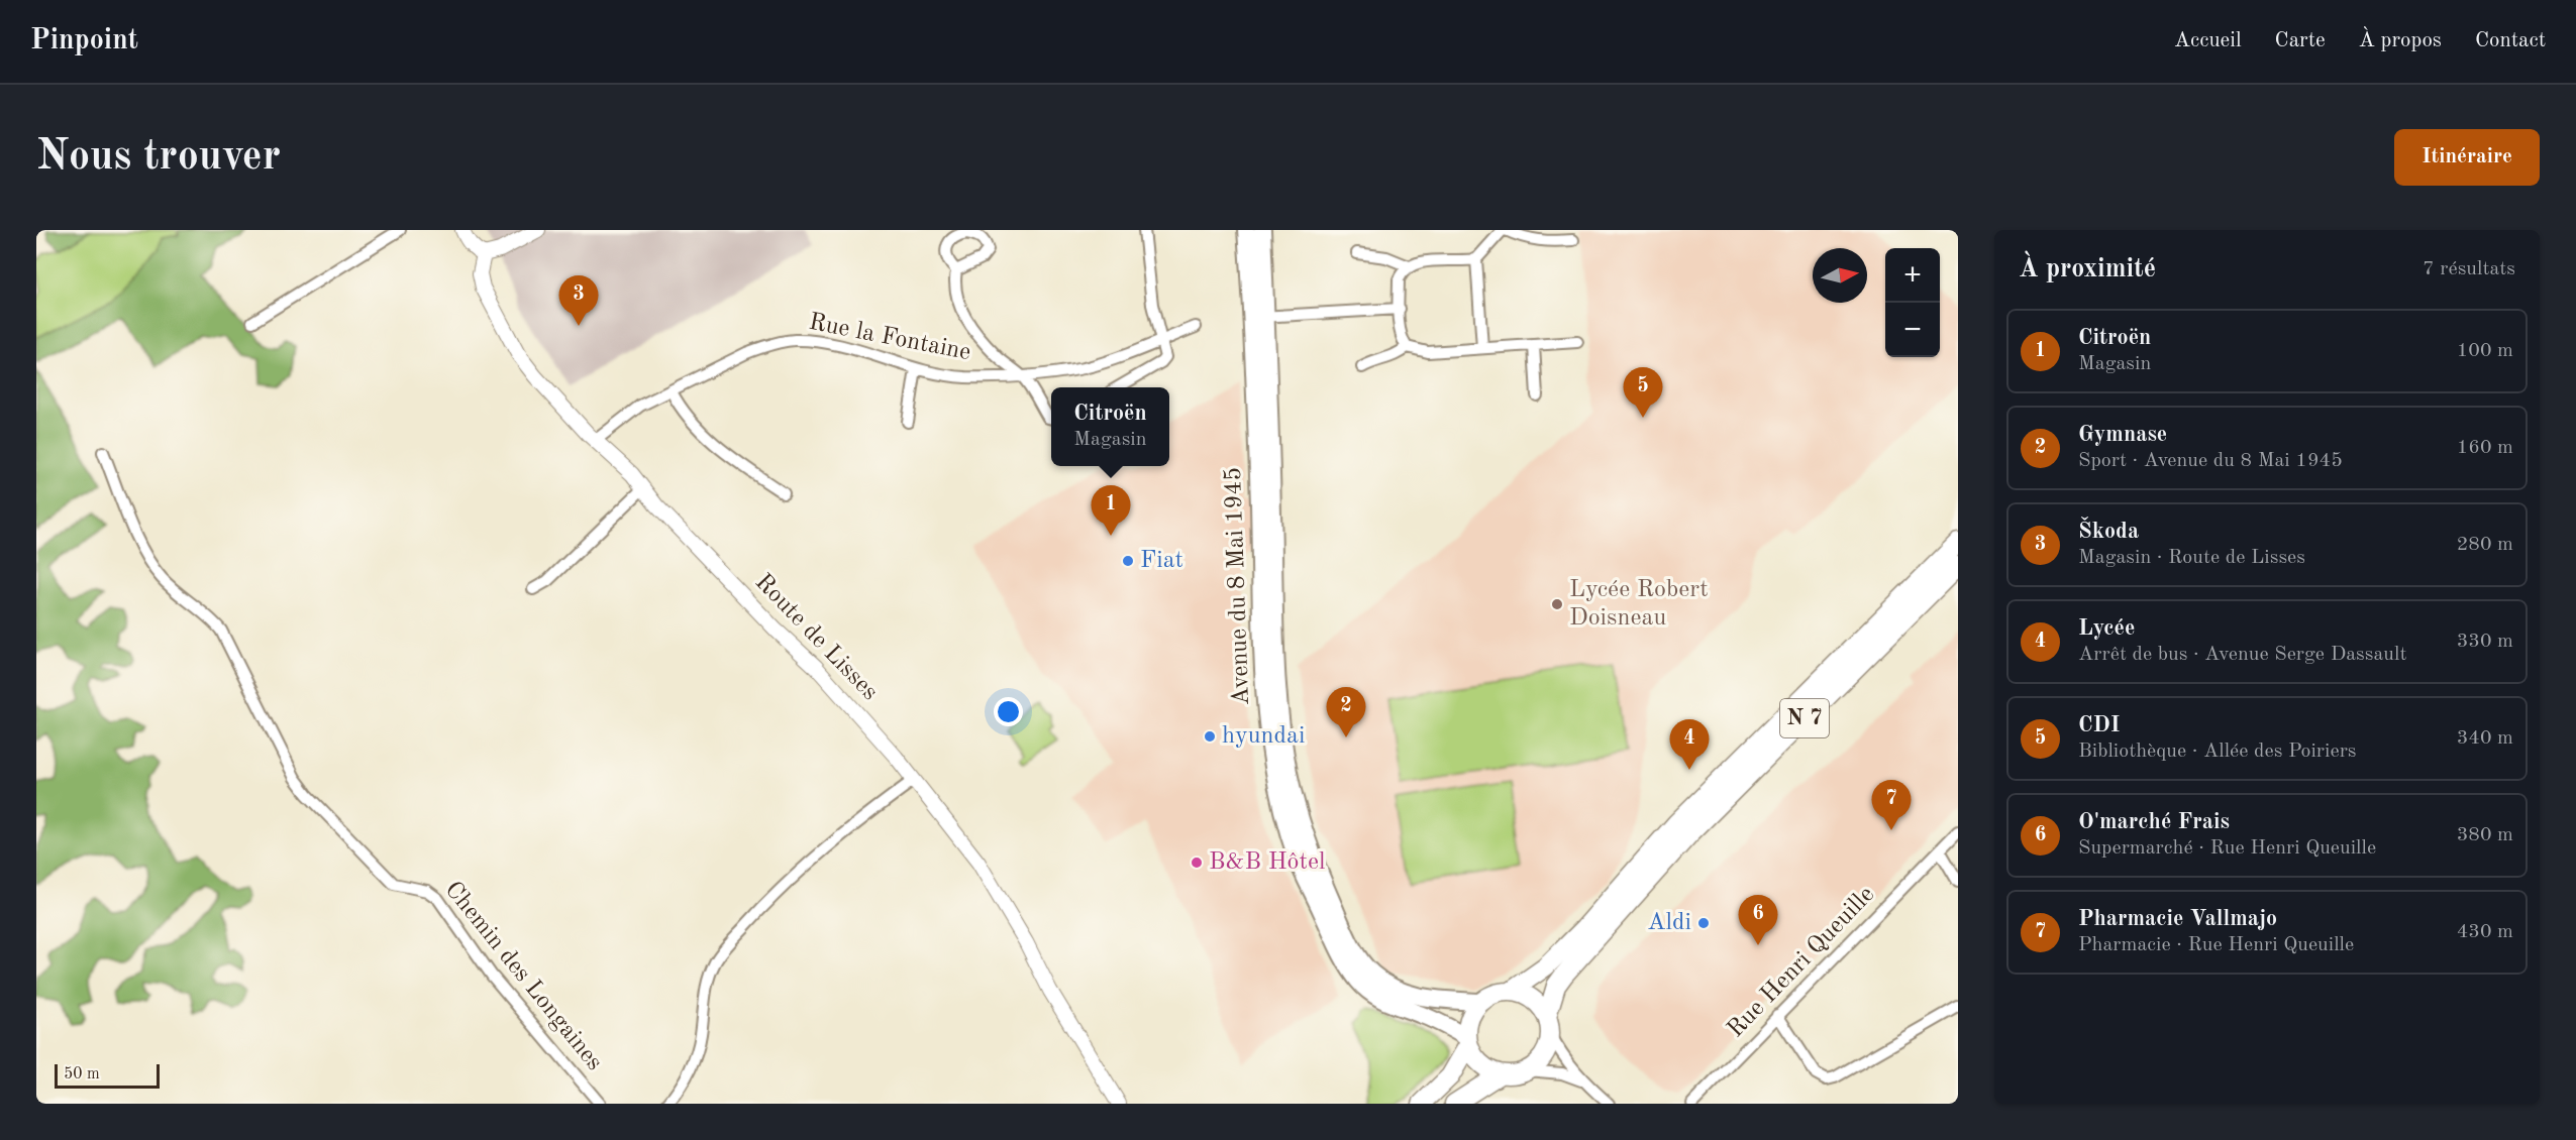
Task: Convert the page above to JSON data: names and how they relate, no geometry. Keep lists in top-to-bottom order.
{
  "streets": {
    "main road": ["Avenue du 8 Mai 1945", "N 7"],
    "street": [
      "Rue la Fontaine",
      "Route de Lisses",
      "Rue Henri Queuille",
      "Chemin des Longaines"
    ]
  },
  "crossings": [
    ["Rue la Fontaine", "Route de Lisses"],
    ["Avenue du 8 Mai 1945", "N 7"]
  ],
  "places": [
    "Fiat",
    "Lycée Robert Doisneau",
    "hyundai",
    "B&B Hôtel",
    "Aldi"
  ],
  "scale_bar": "50 m",
  "north": "right",
  "page": {
    "header": "Pinpoint",
    "nav": [
      "Accueil",
      "Carte",
      "À propos",
      "Contact"
    ],
    "buttons": "Itinéraire",
    "title": "Nous trouver",
    "heading": ["À proximité", "7 résultats"],
    "map_buttons": ["+", "−"],
    "pins": [
      "3",
      "5",
      "1",
      "2",
      "4",
      "7",
      "6"
    ],
    "list": [
      {
        "mark": "1",
        "name": "Citroën",
        "note": "Magasin",
        "value": "100 m"
      },
      {
        "mark": "2",
        "name": "Gymnase",
        "note": "Sport · Avenue du 8 Mai 1945",
        "value": "160 m"
      },
      {
        "mark": "3",
        "name": "Škoda",
        "note": "Magasin · Route de Lisses",
        "value": "280 m"
      },
      {
        "mark": "4",
        "name": "Lycée",
        "note": "Arrêt de bus · Avenue Serge Dassault",
        "value": "330 m"
      },
      {
        "mark": "5",
        "name": "CDI",
        "note": "Bibliothèque · Allée des Poiriers",
        "value": "340 m"
      },
      {
        "mark": "6",
        "name": "O'marché Frais",
        "note": "Supermarché · Rue Henri Queuille",
        "value": "380 m"
      },
      {
        "mark": "7",
        "name": "Pharmacie Vallmajo",
        "note": "Pharmacie · Rue Henri Queuille",
        "value": "430 m"
      }
    ],
    "popup": ["Citroën", "Magasin"],
    "scale": "50 m"
  }
}
